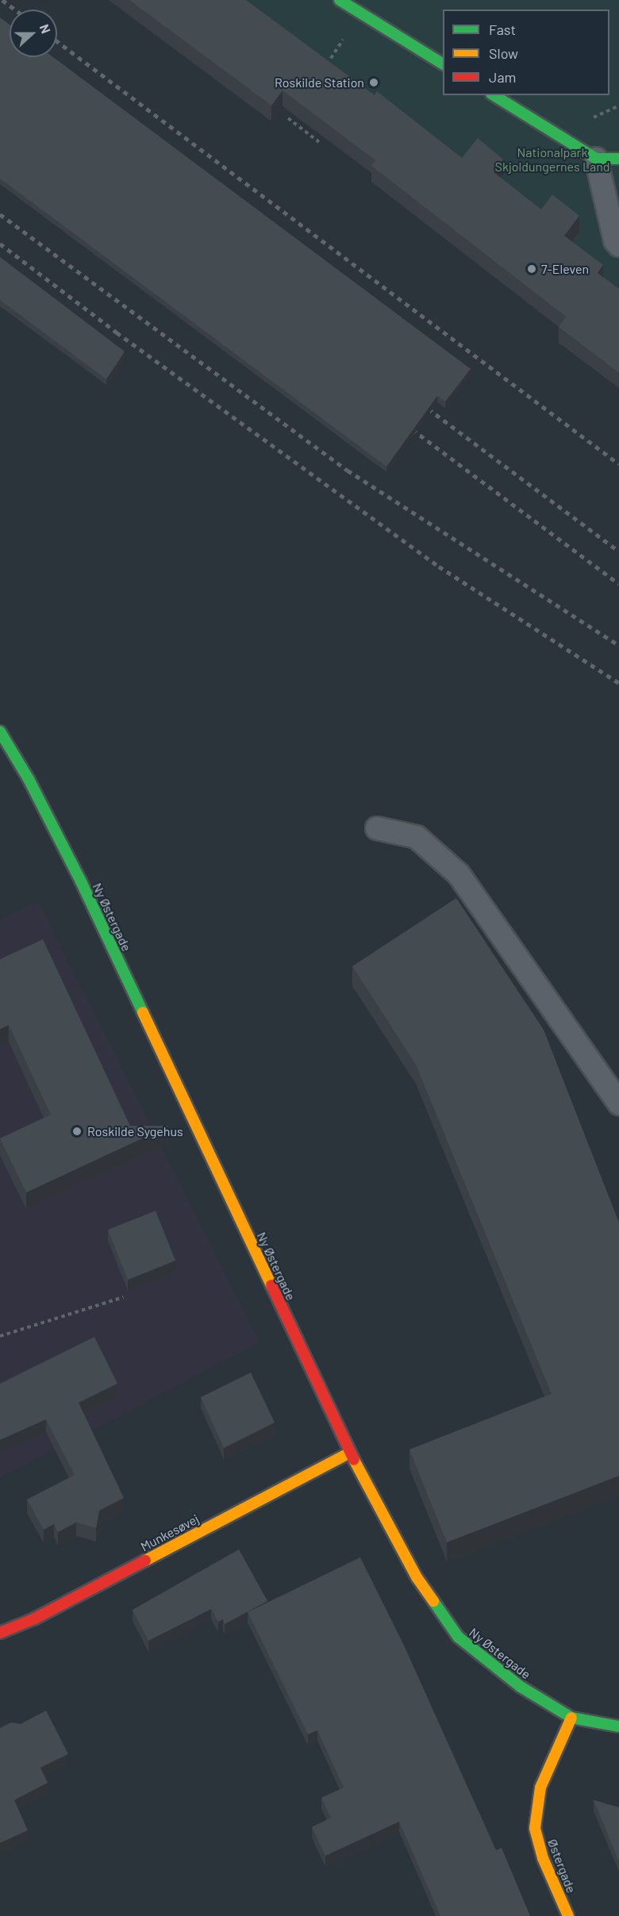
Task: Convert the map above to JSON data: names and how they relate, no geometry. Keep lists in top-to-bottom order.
{
  "streets": {
    "main road": ["Ny Østergade", "Munkesøvej", "Østergade"]
  },
  "crossings": [
    ["Ny Østergade", "Munkesøvej"],
    ["Ny Østergade", "Østergade"]
  ],
  "parks": ["Nationalpark Skjoldungernes Land"],
  "places": ["Roskilde Station", "7-Eleven", "Roskilde Sygehus"],
  "legend": ["Fast", "Slow", "Jam"],
  "north": "right"
}
